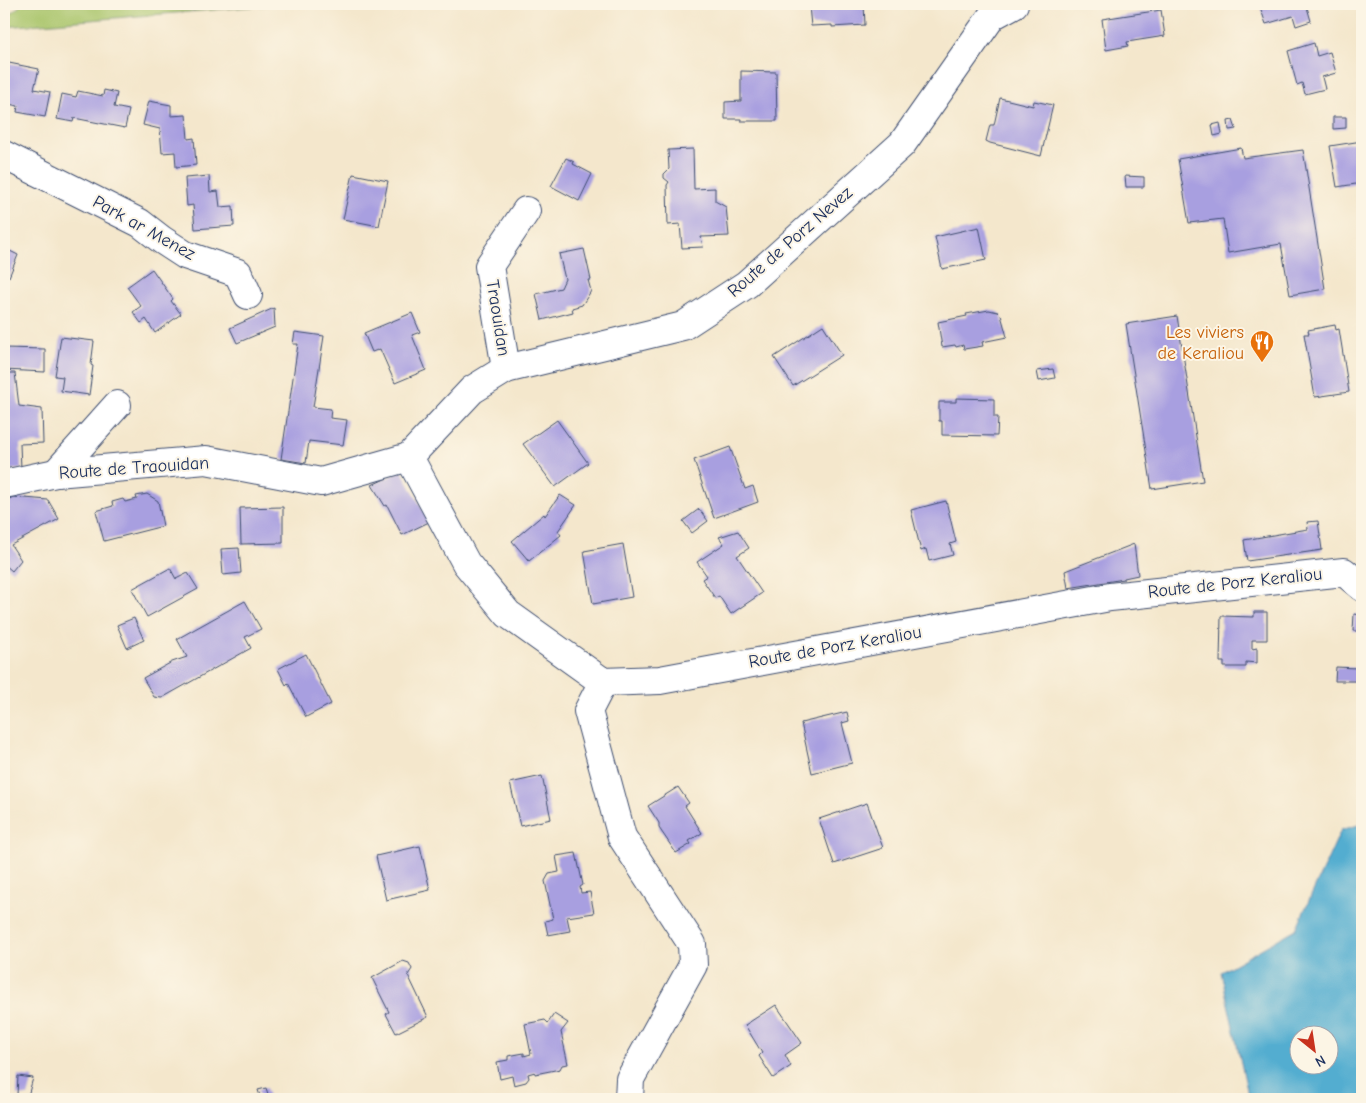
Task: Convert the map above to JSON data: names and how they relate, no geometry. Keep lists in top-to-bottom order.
{
  "streets": {
    "street": [
      "Park ar Menez",
      "Route de Porz Nevez",
      "Traouidan",
      "Route de Traouidan",
      "Route de Porz Keraliou"
    ]
  },
  "crossings": [
    ["Route de Porz Nevez", "Traouidan"],
    ["Route de Porz Nevez", "Route de Traouidan"]
  ],
  "places": {
    "restaurant": ["Les viviers de Keraliou"]
  },
  "north": "bottom right"
}
